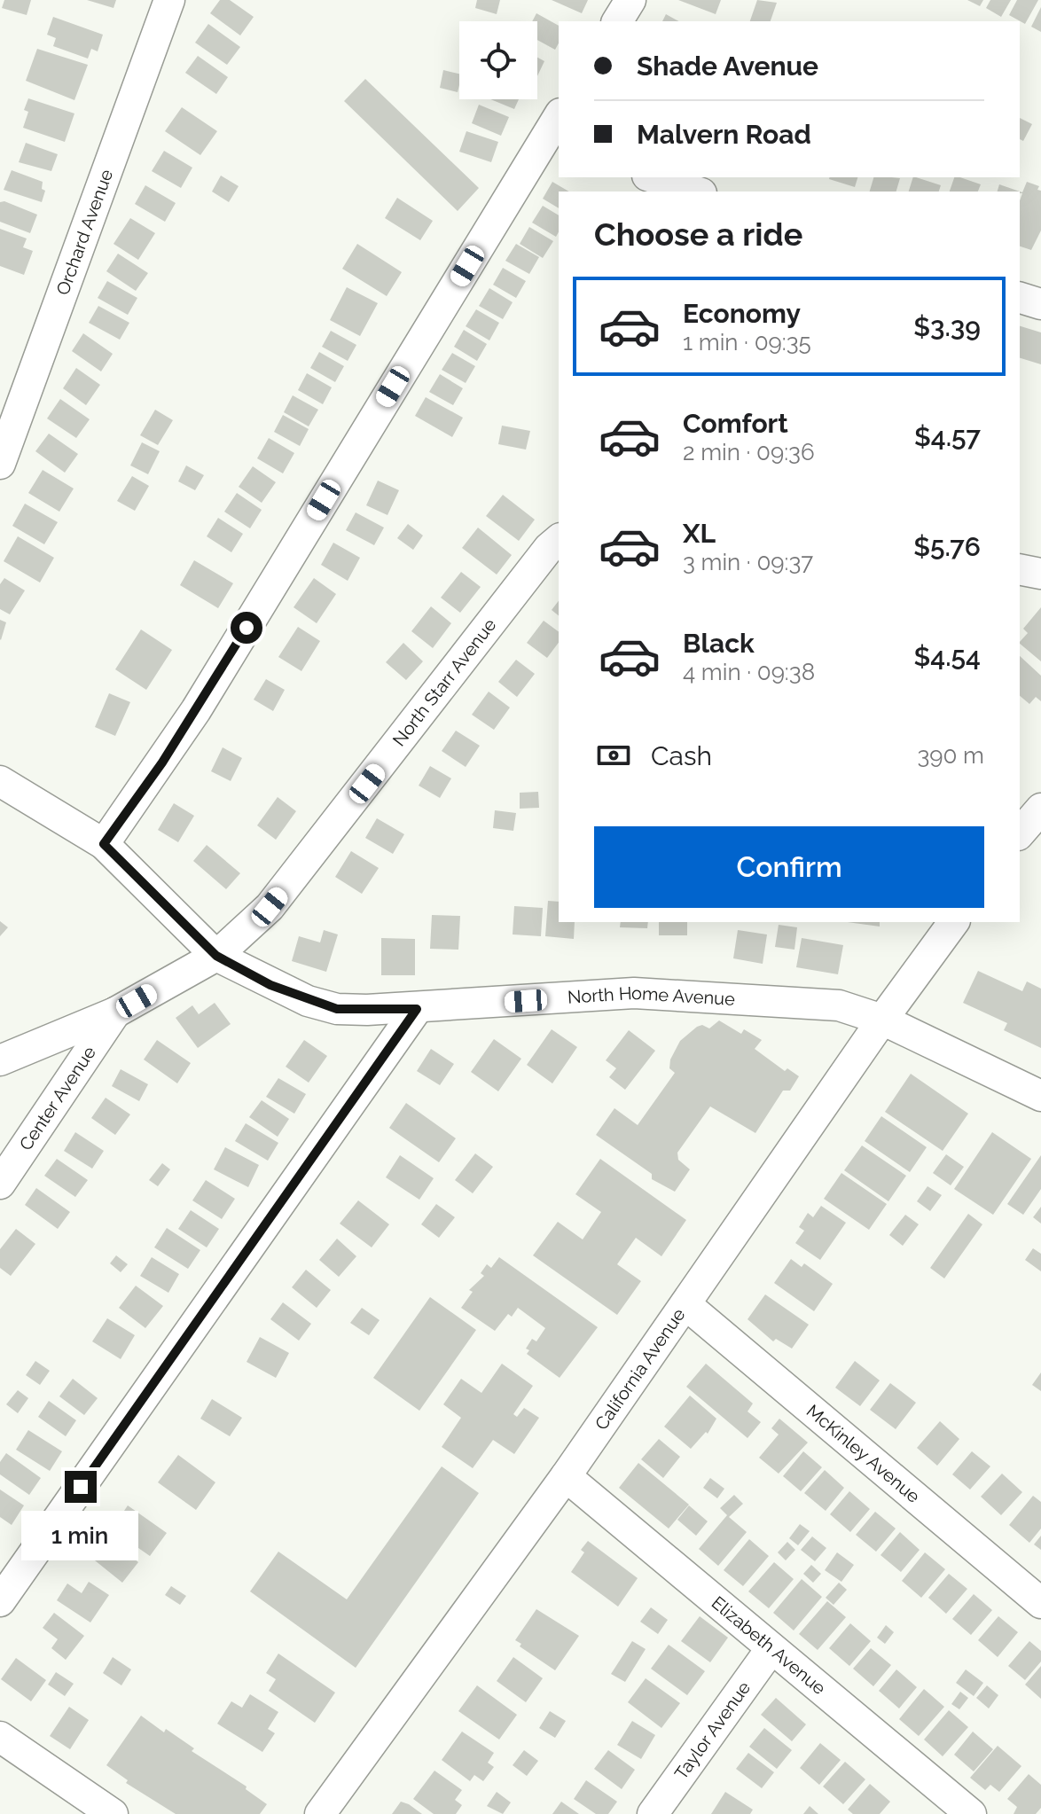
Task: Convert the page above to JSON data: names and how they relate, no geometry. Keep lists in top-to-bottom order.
{
  "streets": {
    "street": [
      "Orchard Avenue",
      "North Starr Avenue",
      "North Home Avenue",
      "Center Avenue",
      "California Avenue",
      "McKinley Avenue",
      "Elizabeth Avenue",
      "Taylor Avenue"
    ]
  },
  "crossings": [
    ["North Starr Avenue", "North Home Avenue"],
    ["North Starr Avenue", "Center Avenue"],
    ["North Home Avenue", "California Avenue"],
    ["California Avenue", "McKinley Avenue"],
    ["California Avenue", "Elizabeth Avenue"],
    ["Elizabeth Avenue", "Taylor Avenue"]
  ],
  "page": {
    "banner": ["Shade Avenue", "Malvern Road"],
    "heading": "Choose a ride",
    "list": [
      {
        "name": "Economy",
        "note": "1 min · 09:35",
        "value": "$3.39"
      },
      {
        "name": "Comfort",
        "note": "2 min · 09:36",
        "value": "$4.57"
      },
      {
        "name": "XL",
        "note": "3 min · 09:37",
        "value": "$5.76"
      },
      {
        "name": "Black",
        "note": "4 min · 09:38",
        "value": "$4.54"
      }
    ],
    "pay": ["Cash", "390 m"],
    "buttons": "Confirm",
    "bubble": "1 min"
  }
}
